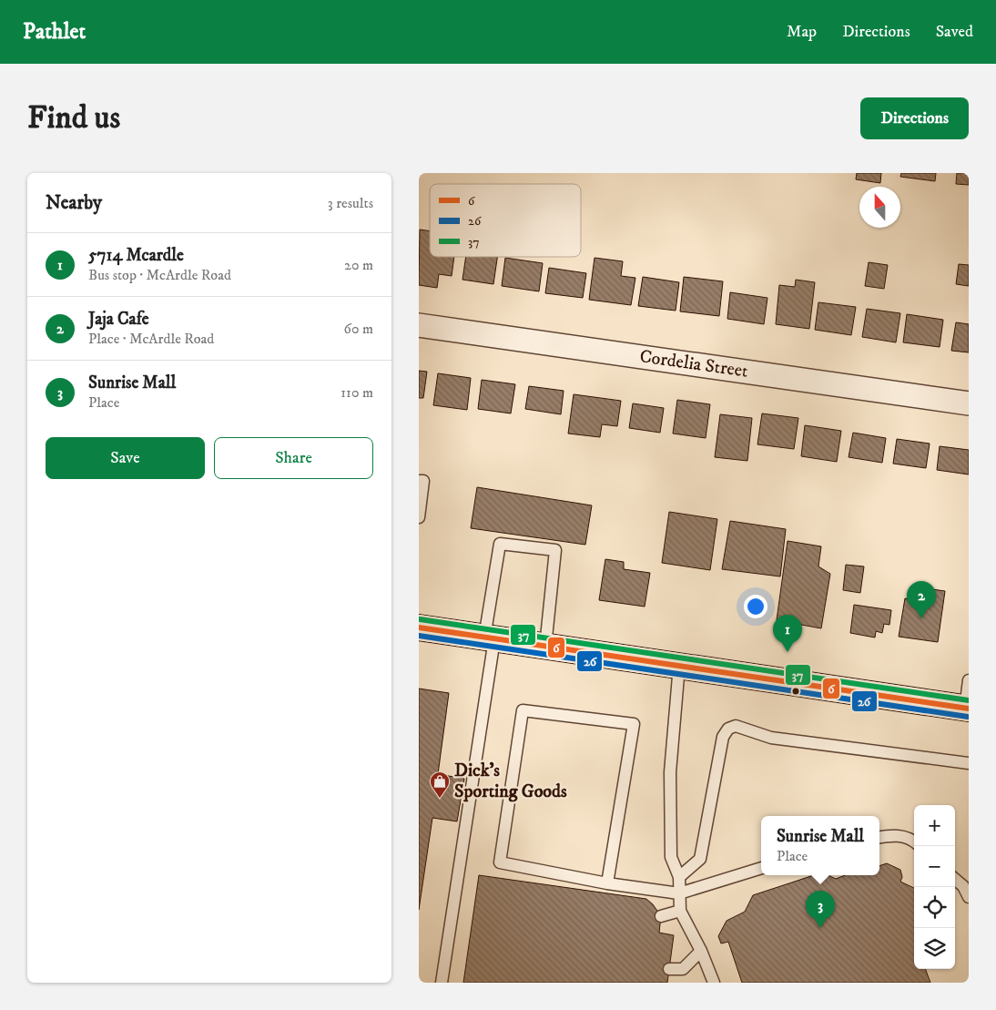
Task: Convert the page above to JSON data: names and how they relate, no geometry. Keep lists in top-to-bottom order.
{
  "streets": {
    "street": ["Cordelia Street"]
  },
  "places": {
    "shop": ["Dick's Sporting Goods"]
  },
  "lines": ["transit line 37", "transit line 6", "transit line 26"],
  "legend": ["6", "26", "37"],
  "north": "top",
  "page": {
    "header": "Pathlet",
    "nav": ["Map", "Directions", "Saved"],
    "buttons": [
      "Directions",
      ["Save", "Share"]
    ],
    "title": "Find us",
    "heading": ["Nearby", "3 results"],
    "list": [
      {
        "mark": "1",
        "name": "5714 Mcardle",
        "note": "Bus stop · McArdle Road",
        "value": "20 m"
      },
      {
        "mark": "2",
        "name": "Jaja Cafe",
        "note": "Place · McArdle Road",
        "value": "60 m"
      },
      {
        "mark": "3",
        "name": "Sunrise Mall",
        "note": "Place",
        "value": "110 m"
      }
    ],
    "pins": ["2", "1", "3"],
    "map_buttons": ["+", "−"],
    "popup": ["Sunrise Mall", "Place"]
  }
}
